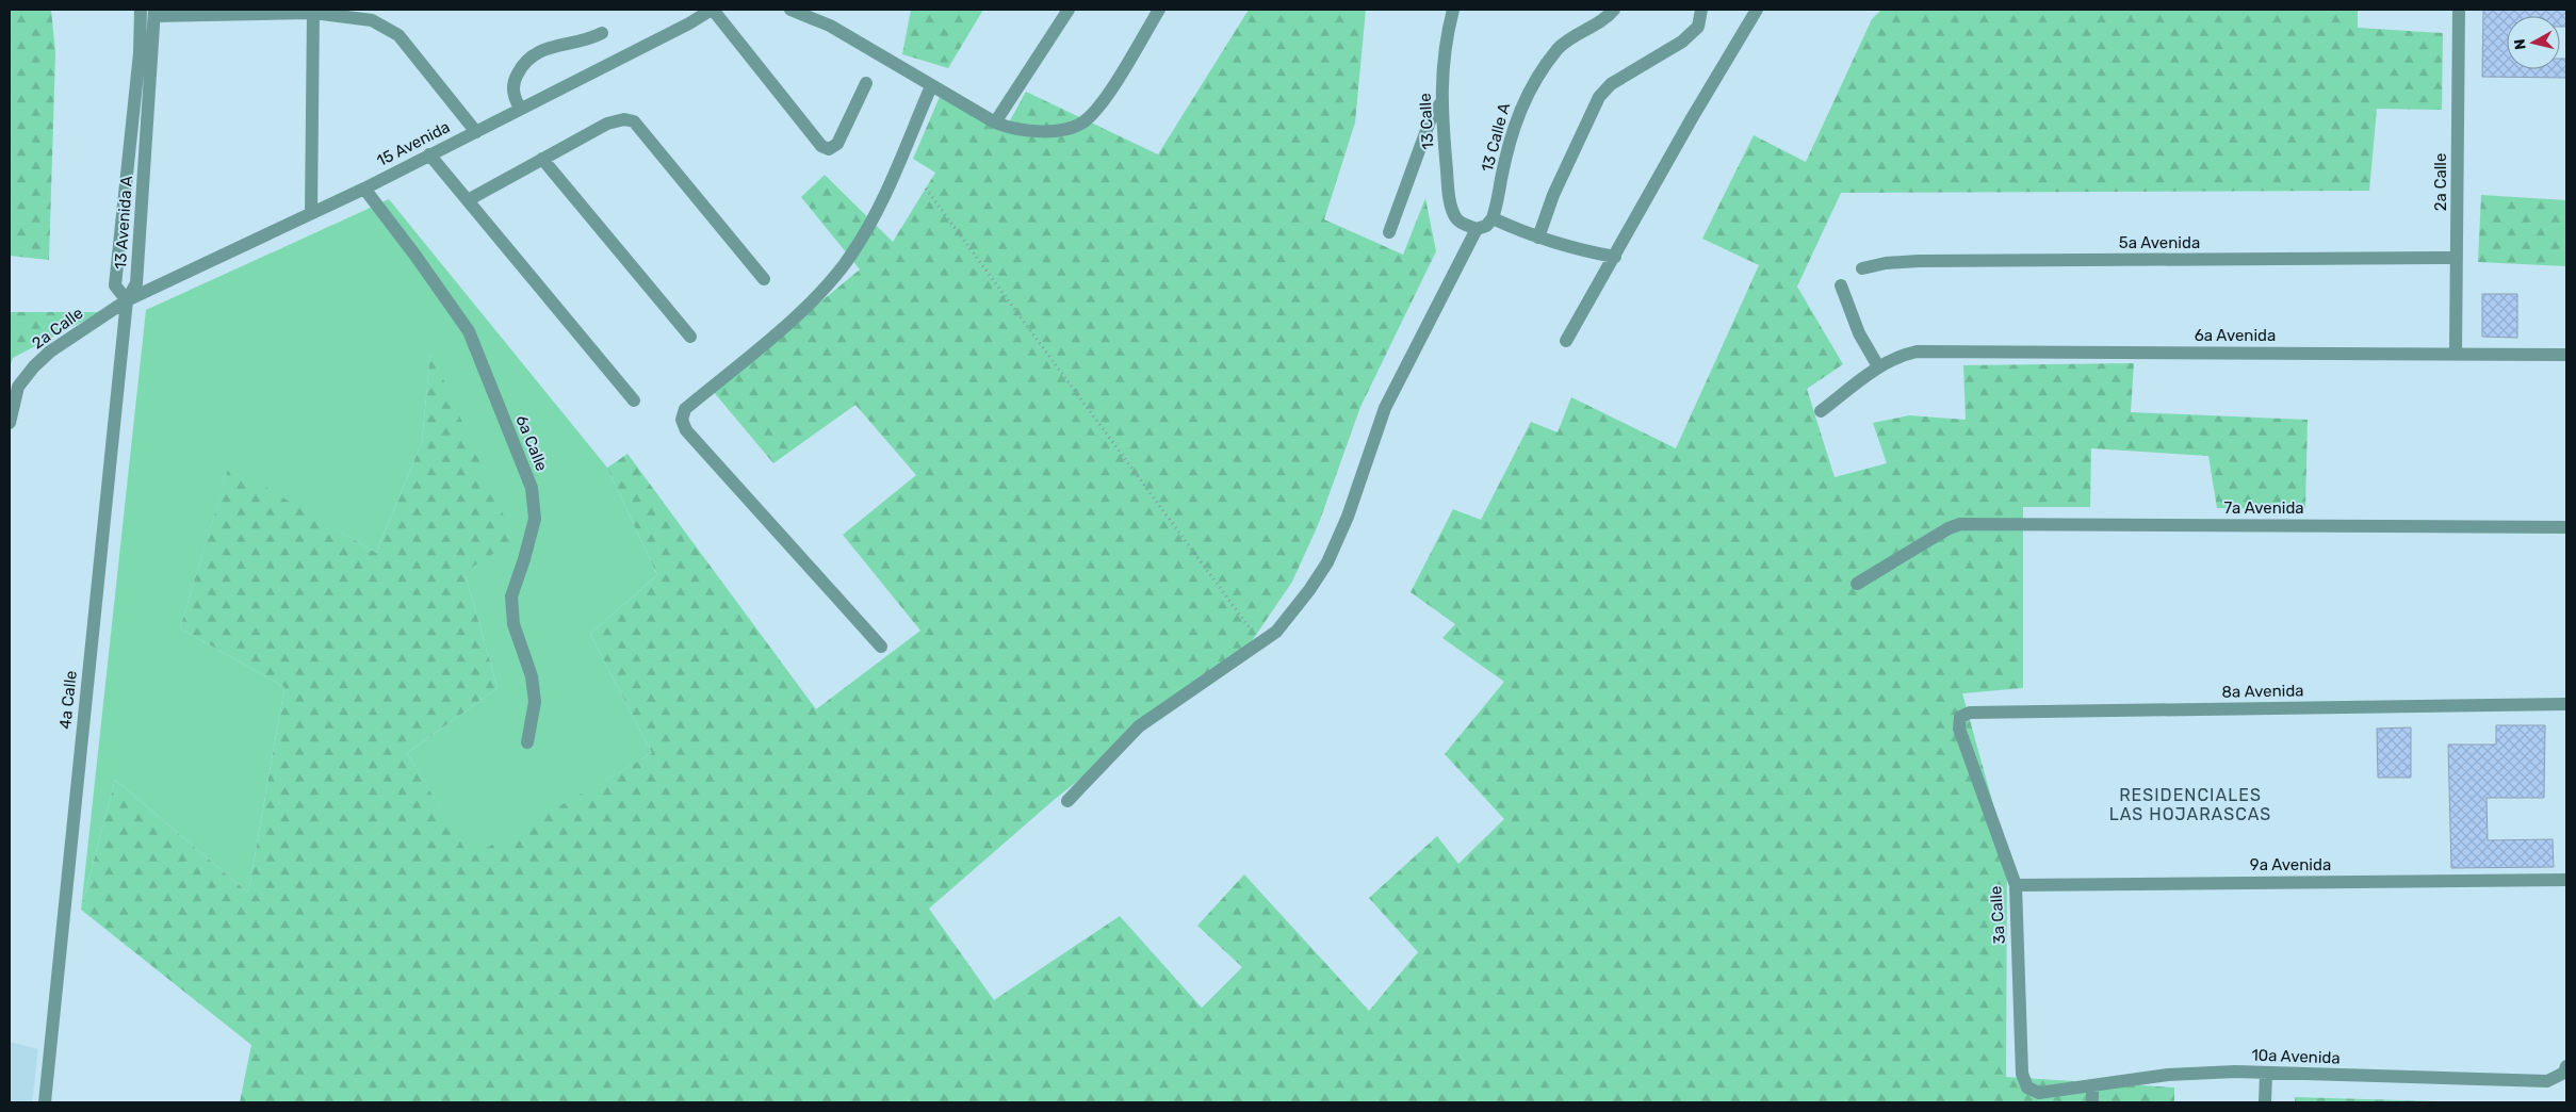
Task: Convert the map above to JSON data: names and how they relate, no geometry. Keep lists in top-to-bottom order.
{
  "streets": {
    "street": [
      "13 Calle",
      "13 Calle A",
      "15 Avenida",
      "2a Calle",
      "13 Avenida A",
      "5a Avenida",
      "6a Avenida",
      "6a Calle",
      "7a Avenida",
      "8a Avenida",
      "4a Calle",
      "9a Avenida",
      "3a Calle",
      "10a Avenida"
    ]
  },
  "crossings": [
    ["15 Avenida", "2a Calle"],
    ["15 Avenida", "13 Avenida A"],
    ["15 Avenida", "6a Calle"],
    ["15 Avenida", "4a Calle"],
    ["2a Calle", "13 Avenida A"],
    ["2a Calle", "5a Avenida"],
    ["2a Calle", "6a Avenida"],
    ["2a Calle", "4a Calle"],
    ["13 Avenida A", "4a Calle"],
    ["8a Avenida", "3a Calle"],
    ["9a Avenida", "3a Calle"],
    ["3a Calle", "10a Avenida"]
  ],
  "districts": ["RESIDENCIALES LAS HOJARASCAS"],
  "north": "left"
}
